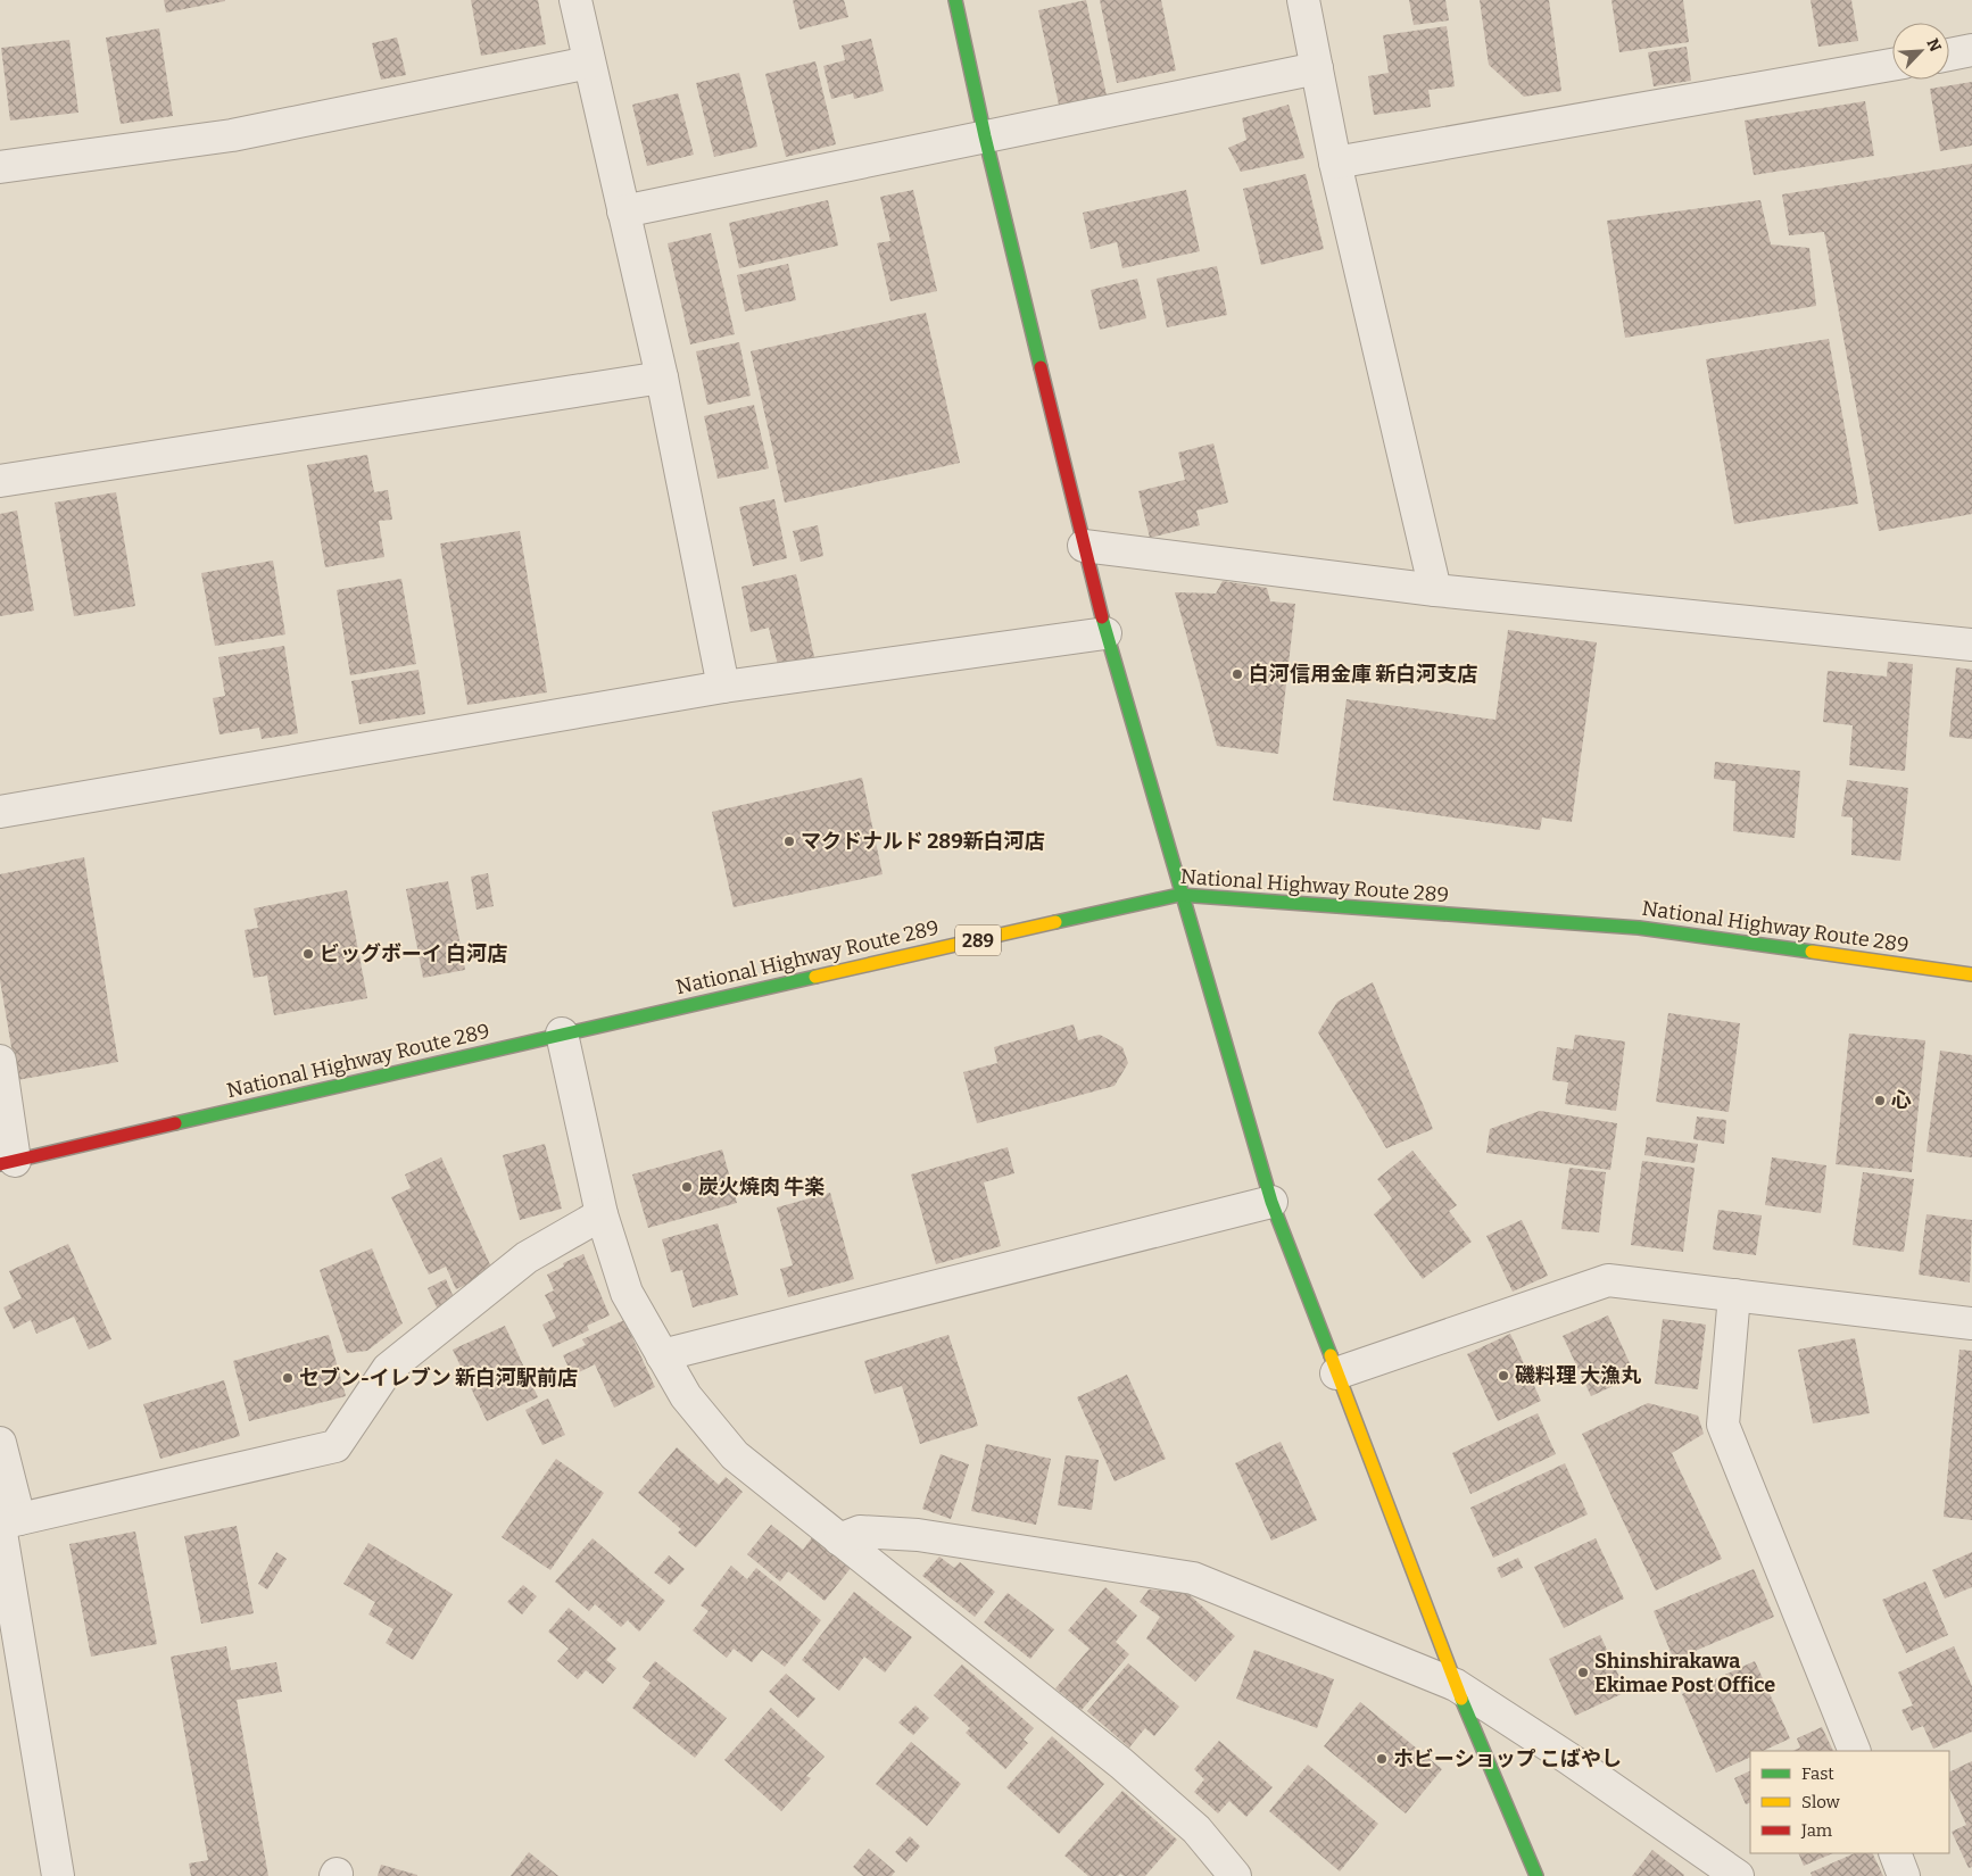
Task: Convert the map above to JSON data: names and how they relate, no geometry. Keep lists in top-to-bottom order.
{
  "streets": {
    "main road": ["National Highway Route 289", "289"]
  },
  "places": [
    "白河信用金庫 新白河支店",
    "マクドナルド 289新白河店",
    "ビッグボーイ 白河店",
    "心",
    "炭火焼肉 牛楽",
    "磯料理 大漁丸",
    "セブン‐イレブン 新白河駅前店",
    "Shinshirakawa Ekimae Post Office",
    "ホビーショップ こばやし"
  ],
  "legend": ["Fast", "Slow", "Jam"],
  "north": "top right"
}
